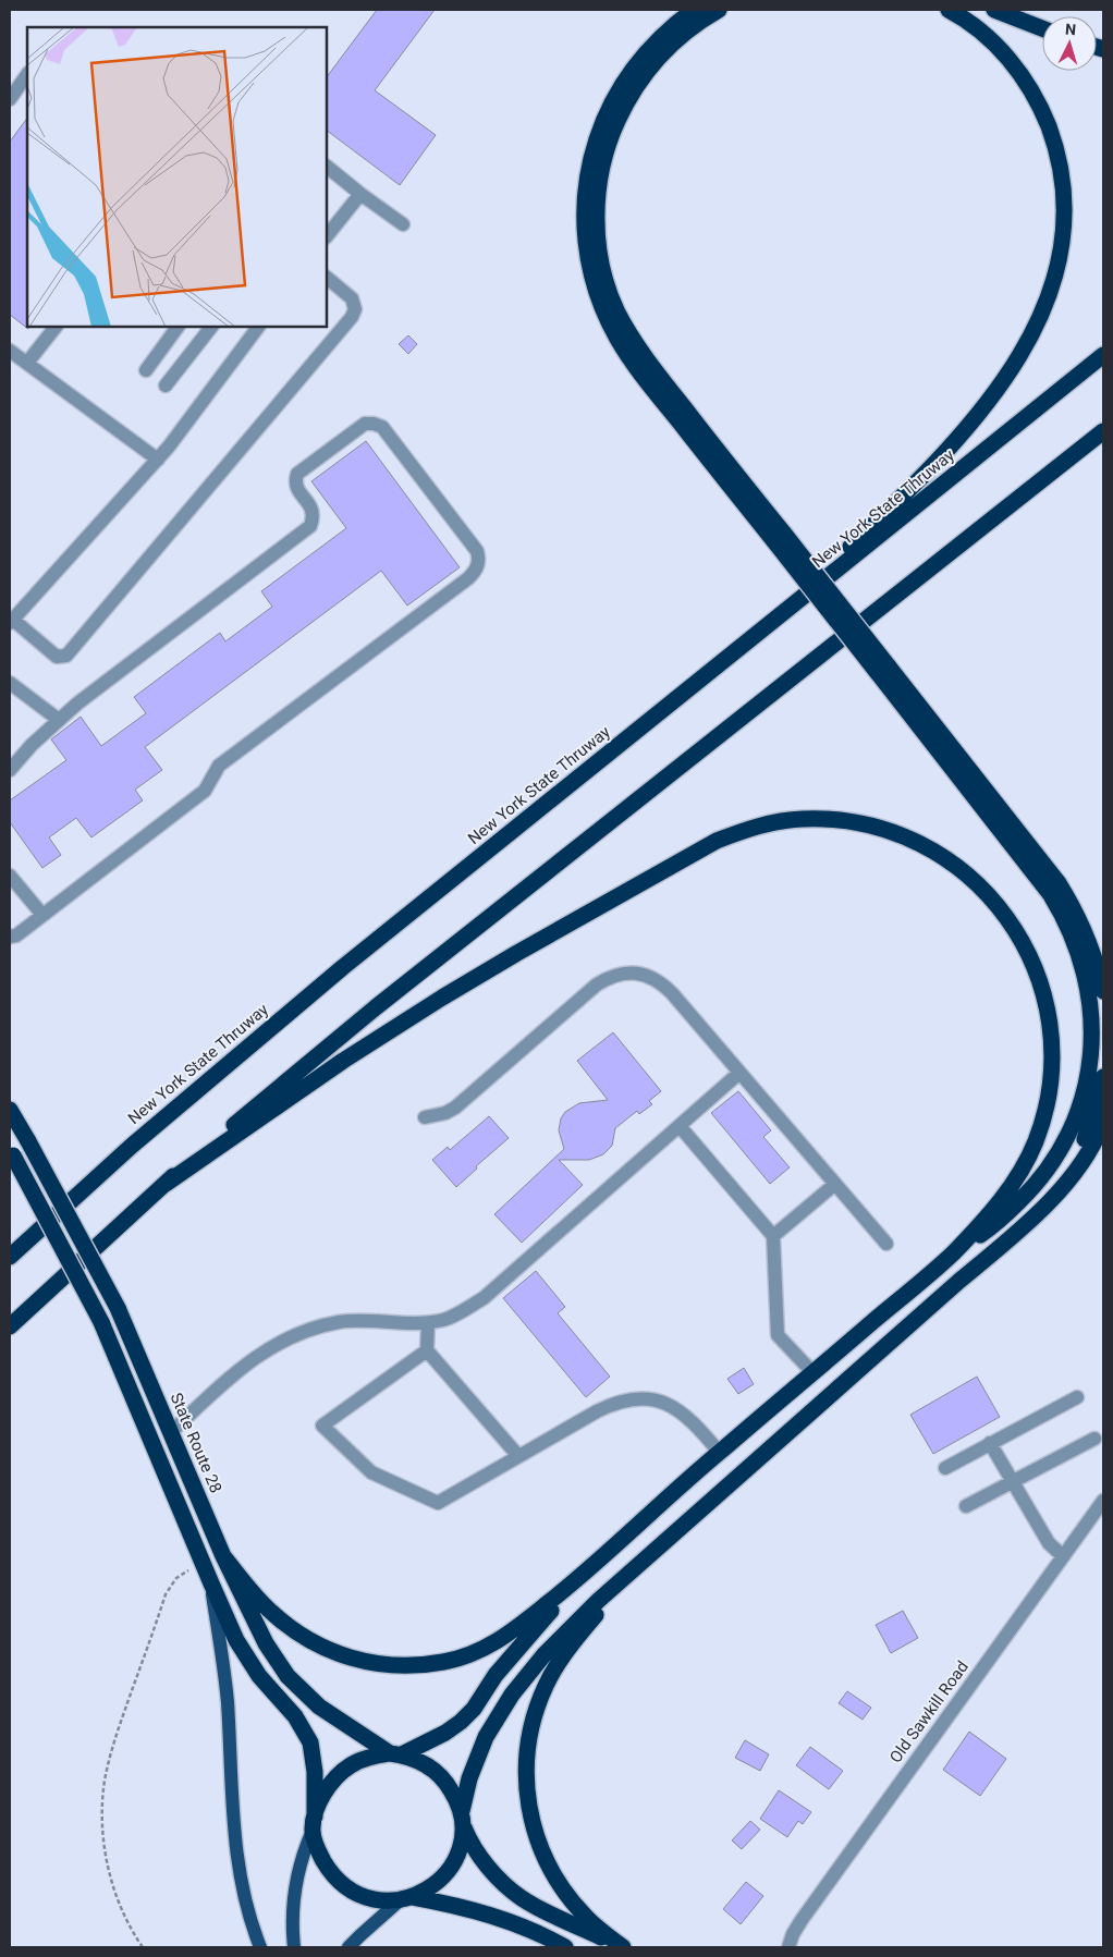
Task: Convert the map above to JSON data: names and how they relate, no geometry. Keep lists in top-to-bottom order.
{
  "streets": {
    "highway": ["New York State Thruway", "State Route 28"],
    "street": ["Old Sawkill Road"]
  },
  "north": "top"
}
